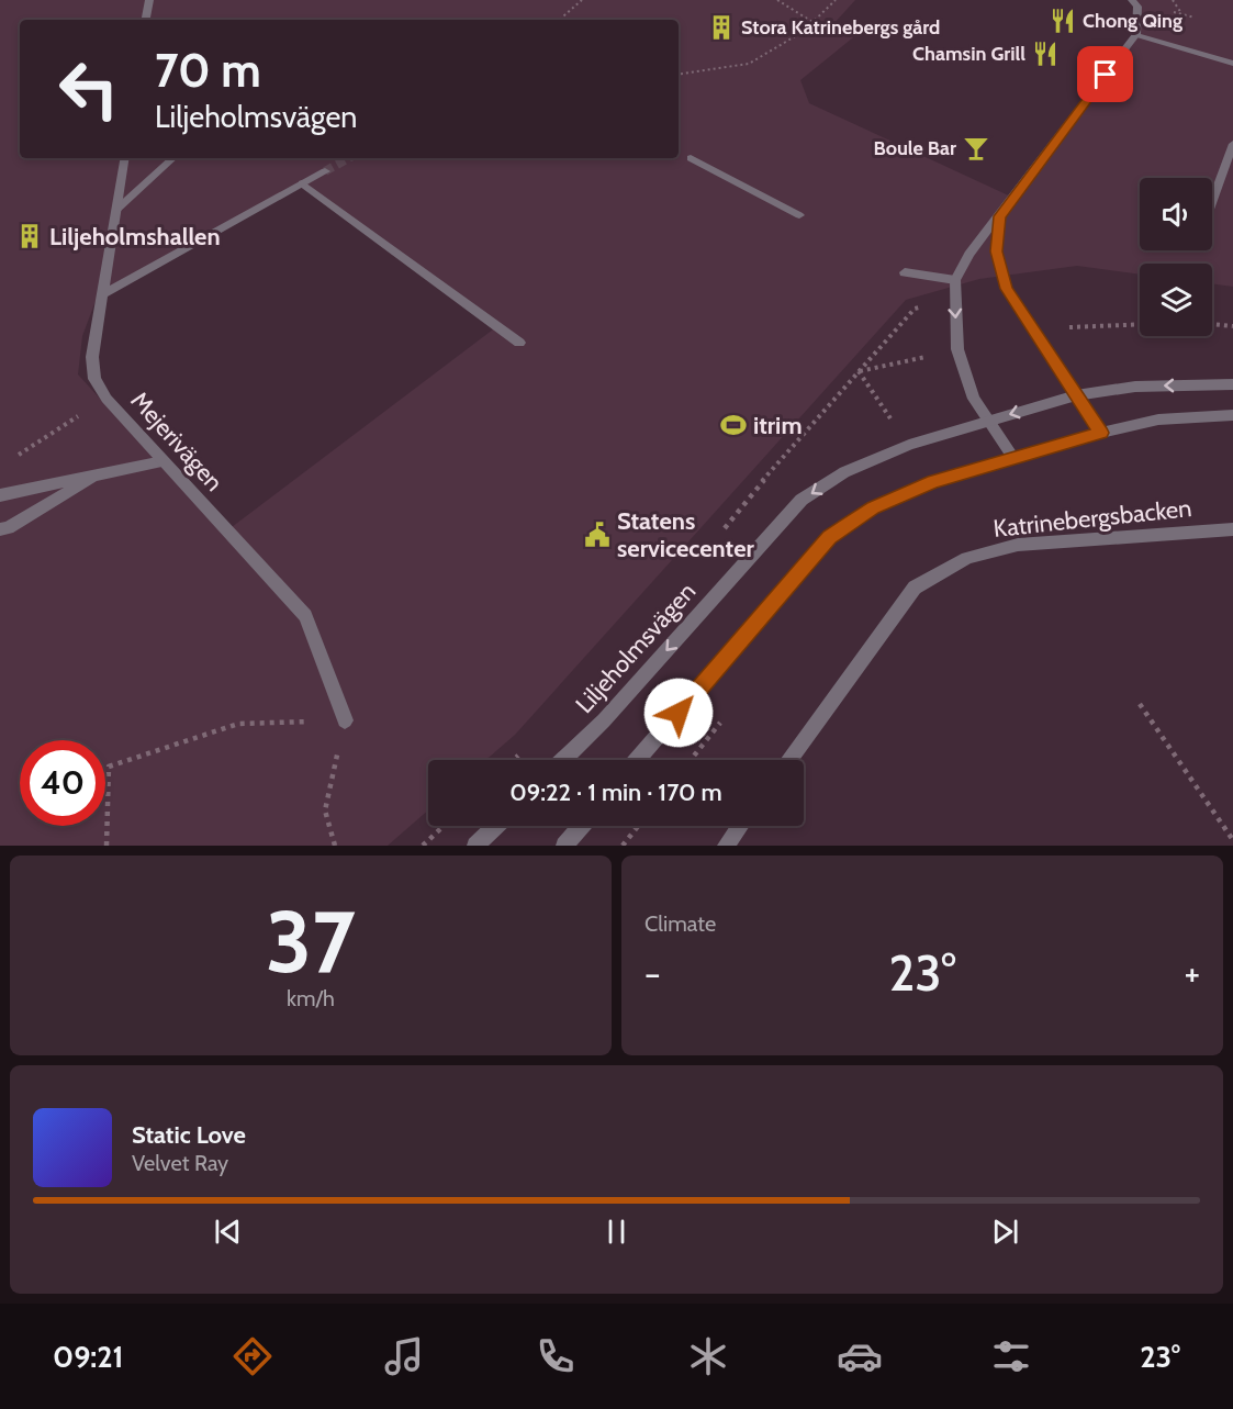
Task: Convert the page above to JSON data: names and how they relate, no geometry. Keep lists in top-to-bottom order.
{
  "streets": {
    "street": ["Mejerivägen", "Katrinebergsbacken", "Liljeholmsvägen"]
  },
  "places": {
    "restaurant": ["Chong Qing", "Chamsin Grill"],
    "building": ["Stora Katrinebergs gård", "Liljeholmshallen"],
    "bar": ["Boule Bar"],
    "sports": ["itrim"],
    "public building": ["Statens servicecenter"]
  },
  "page": {
    "turn": ["70 m", "Liljeholmsvägen"],
    "limit": "40",
    "trip": "09:22 · 1 min · 170 m",
    "tile": [
      ["37", "km/h"],
      "Climate"
    ],
    "heat": ["−", "23°", "+"],
    "song": ["Static Love", "Velvet Ray"],
    "tabs": ["09:21", "23°"]
  }
}
